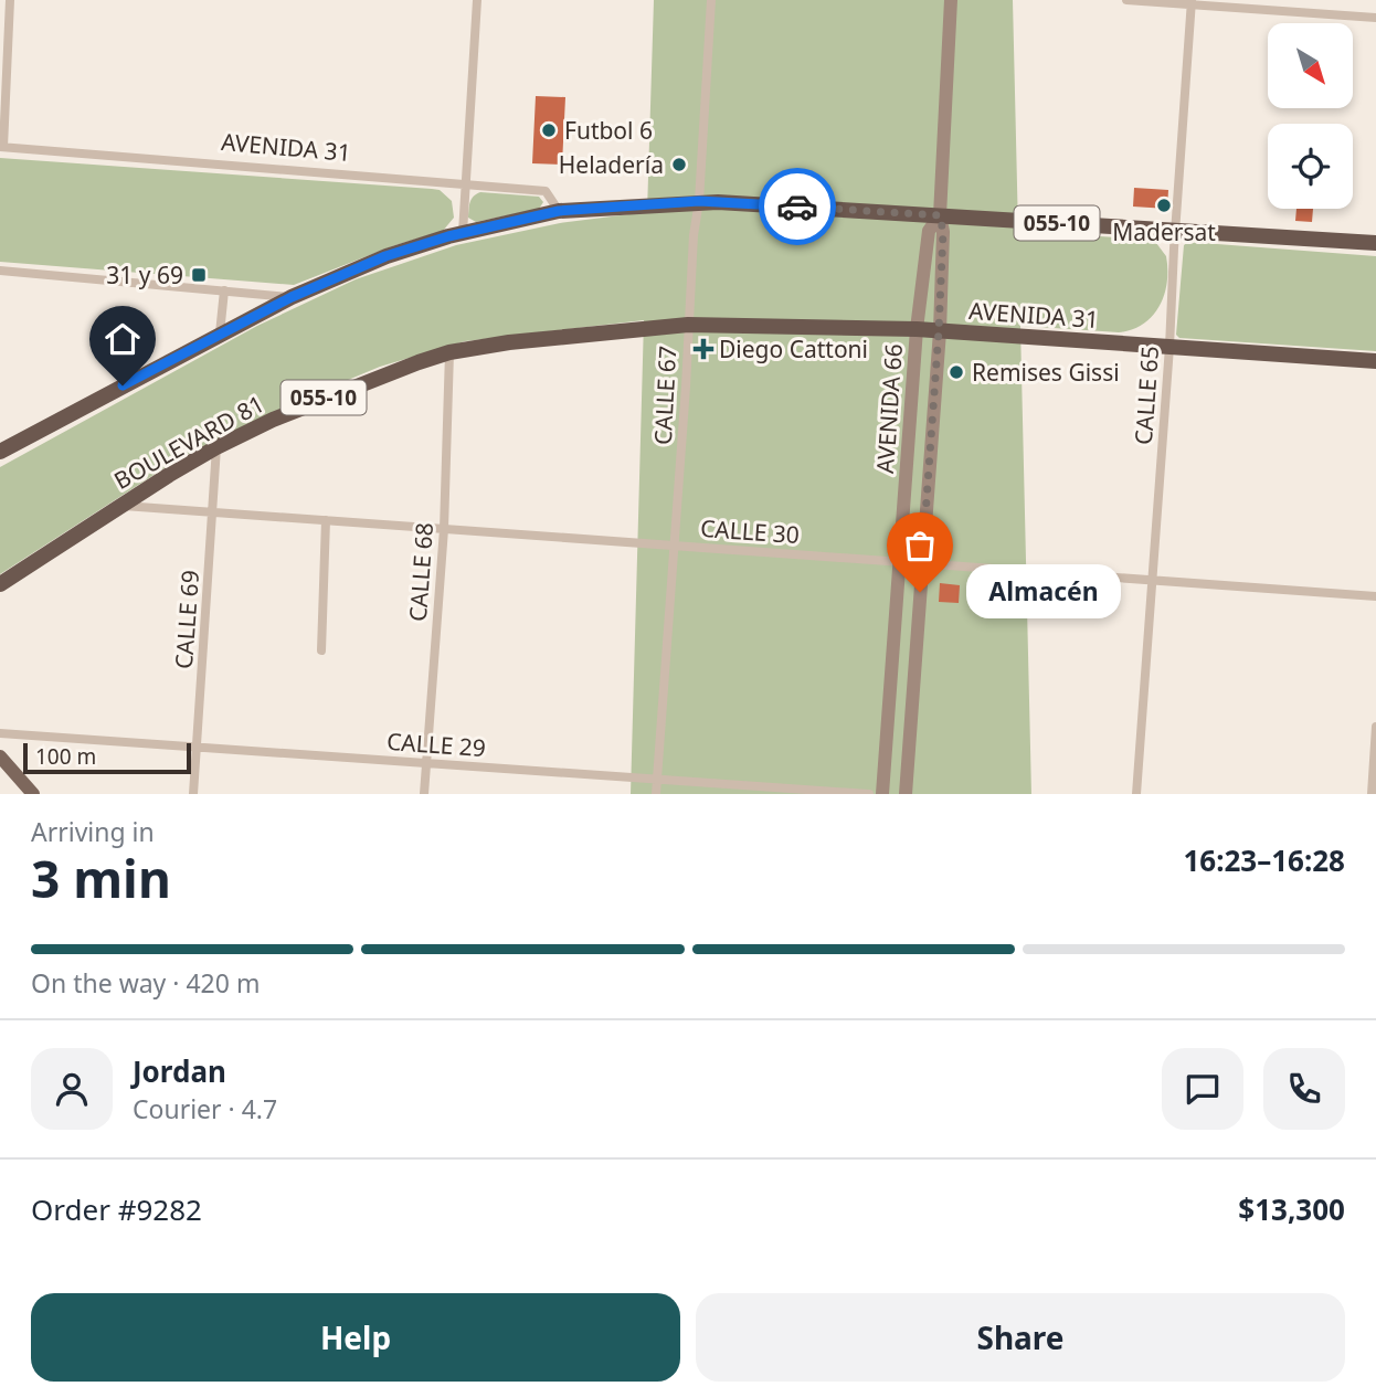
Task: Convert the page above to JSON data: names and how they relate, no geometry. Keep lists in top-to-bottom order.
{
  "streets": {
    "highway": ["AVENIDA 31", "055-10", "BOULEVARD 81"],
    "main road": ["AVENIDA 66"],
    "street": [
      "CALLE 67",
      "CALLE 65",
      "CALLE 30",
      "CALLE 68",
      "CALLE 69",
      "CALLE 29"
    ]
  },
  "crossings": [
    ["AVENIDA 31", "055-10"],
    ["AVENIDA 31", "CALLE 67"],
    ["AVENIDA 31", "CALLE 65"],
    ["AVENIDA 31", "AVENIDA 66"],
    ["AVENIDA 31", "BOULEVARD 81"],
    ["055-10", "CALLE 67"],
    ["055-10", "CALLE 65"],
    ["055-10", "AVENIDA 66"],
    ["CALLE 67", "BOULEVARD 81"],
    ["CALLE 67", "CALLE 30"],
    ["CALLE 67", "CALLE 29"],
    ["CALLE 65", "CALLE 30"],
    ["AVENIDA 66", "CALLE 30"],
    ["BOULEVARD 81", "CALLE 30"],
    ["BOULEVARD 81", "CALLE 68"],
    ["BOULEVARD 81", "CALLE 69"],
    ["CALLE 30", "CALLE 68"],
    ["CALLE 30", "CALLE 69"],
    ["CALLE 68", "CALLE 29"],
    ["CALLE 69", "CALLE 29"]
  ],
  "places": {
    "other": [
      "Futbol 6",
      "Heladería",
      "Madersat",
      "Remises Gissi",
      "Almacén"
    ],
    "transit": ["31 y 69"],
    "health": ["Diego Cattoni"]
  },
  "scale_bar": "100 m",
  "north": "bottom right",
  "page": {
    "bubble": "Almacén",
    "scale": "100 m",
    "heading": ["3 min", "Arriving in", "16:23–16:28"],
    "panel": [
      "Jordan",
      "Courier · 4.7",
      "Order #9282",
      "$13,300"
    ],
    "bar": "On the way · 420 m",
    "buttons": ["Help", "Share"]
  }
}
